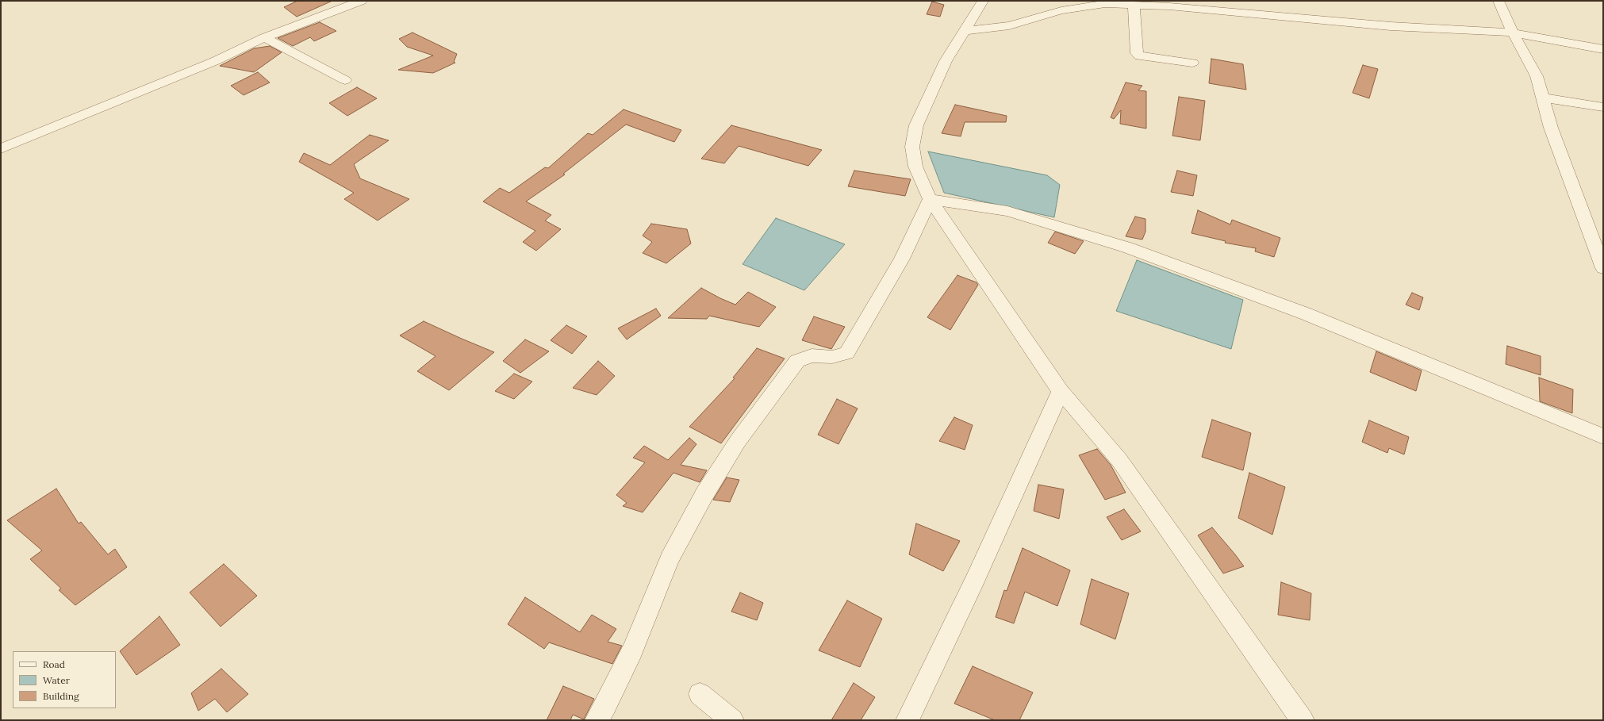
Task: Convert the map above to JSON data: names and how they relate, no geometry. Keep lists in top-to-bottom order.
{
  "legend": ["Road", "Water", "Building"]
}
